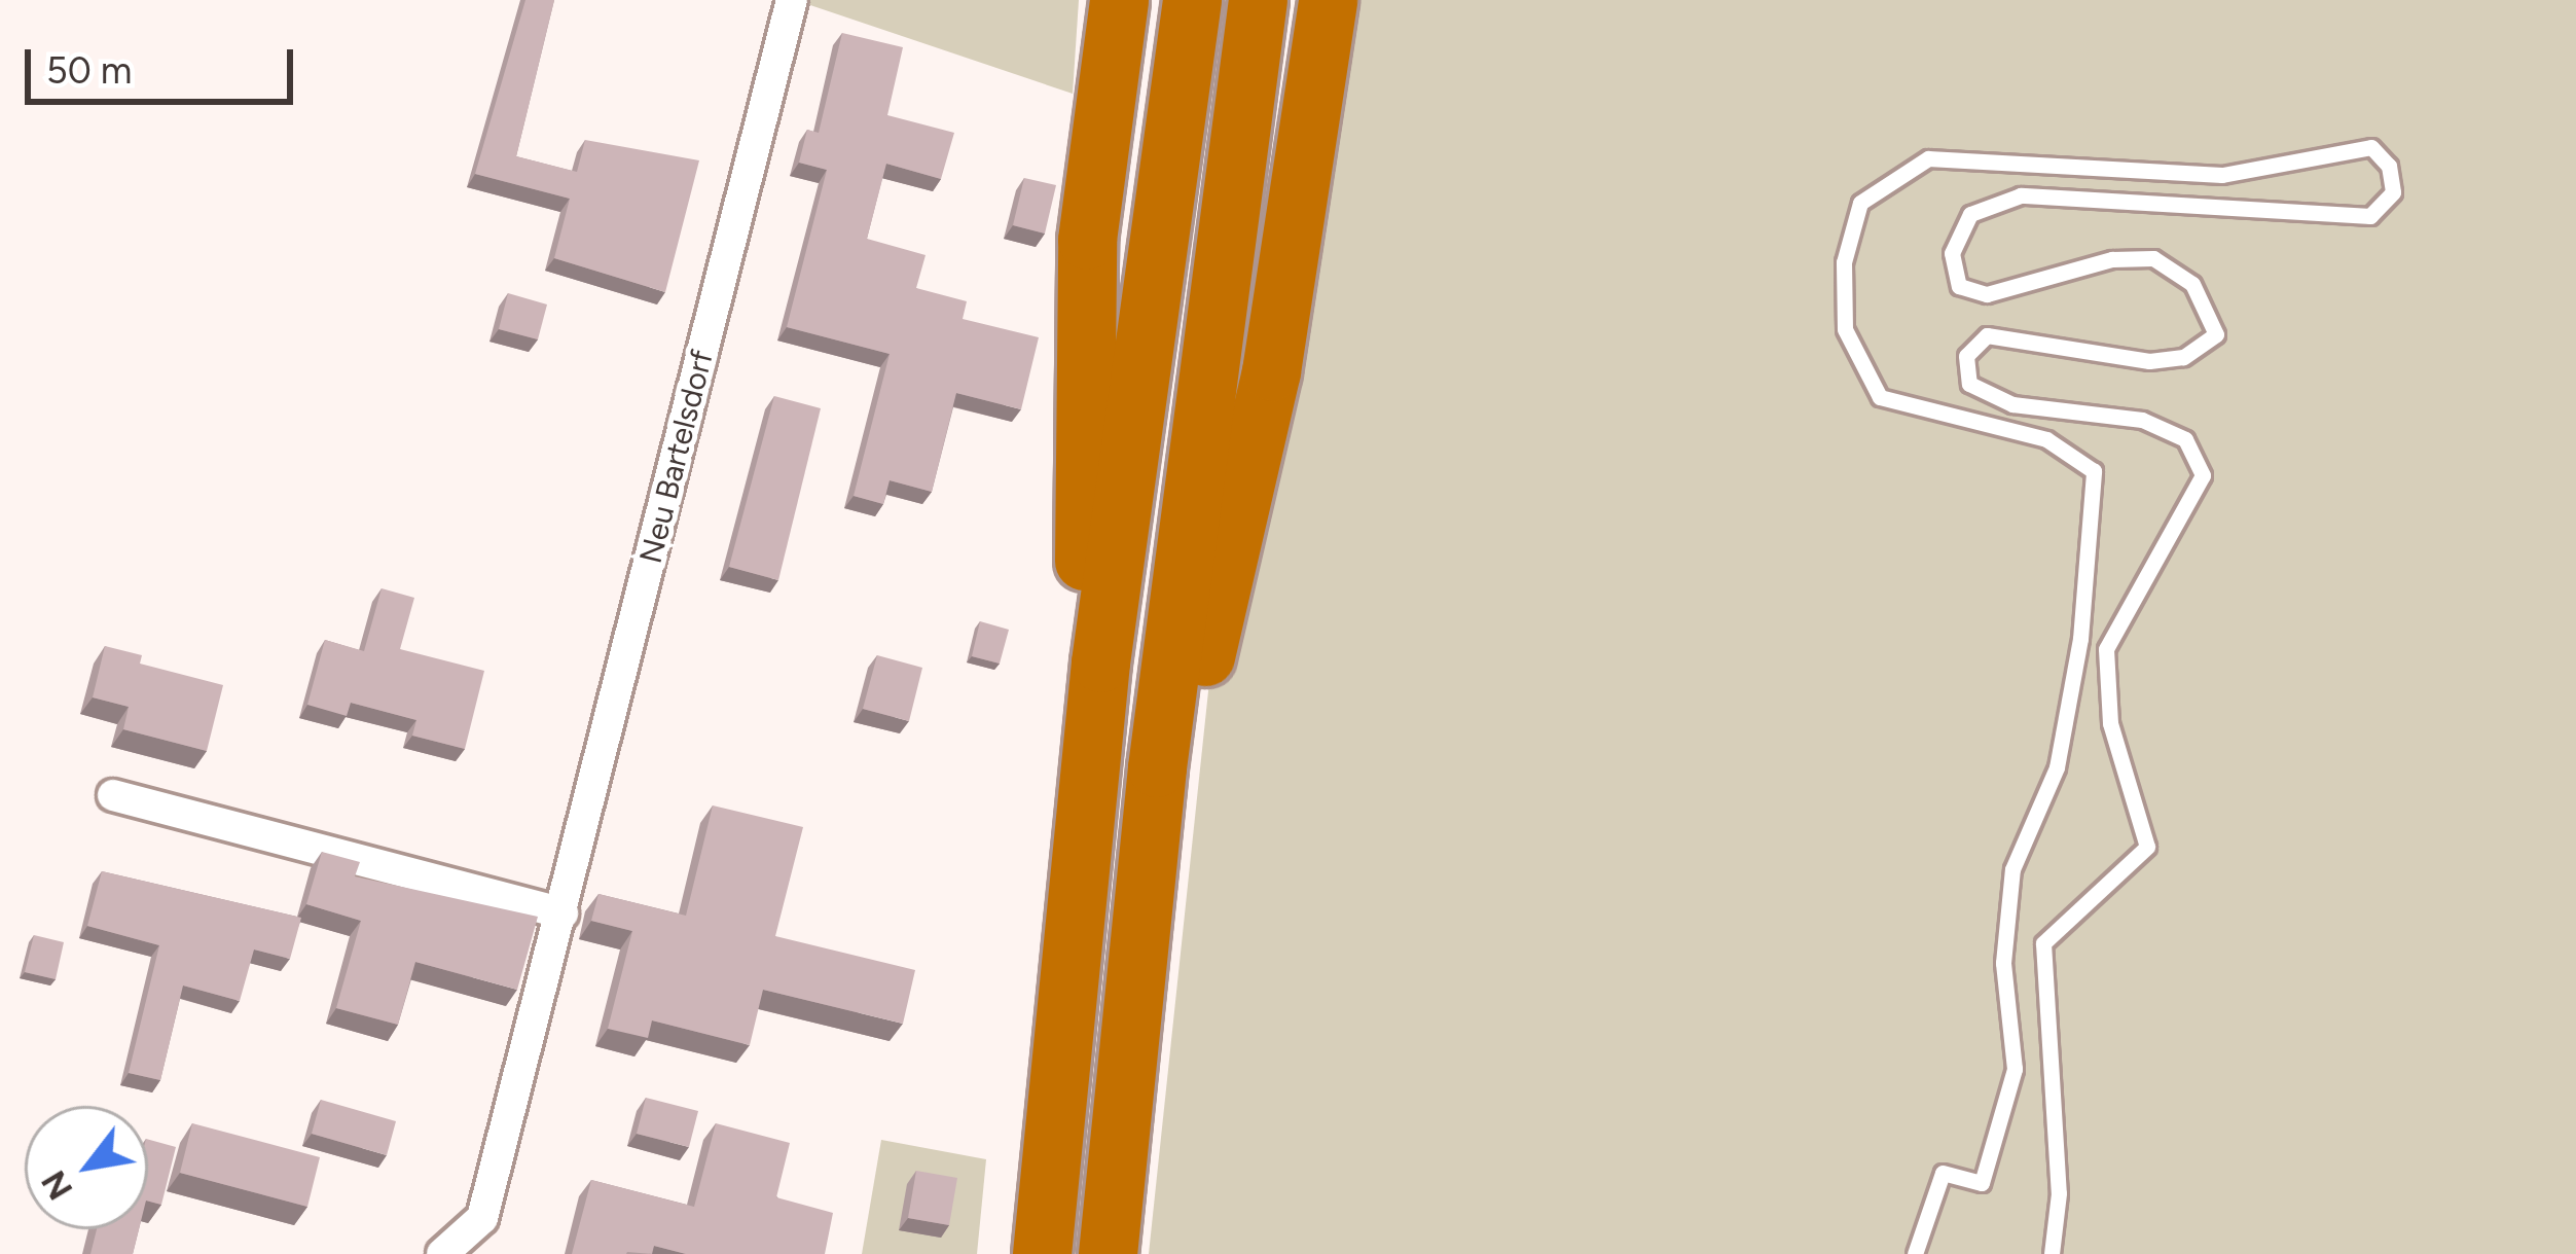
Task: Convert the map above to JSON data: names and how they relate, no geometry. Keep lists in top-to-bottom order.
{
  "streets": {
    "street": ["Neu Bartelsdorf"]
  },
  "scale_bar": "50 m",
  "north": "bottom left"
}
